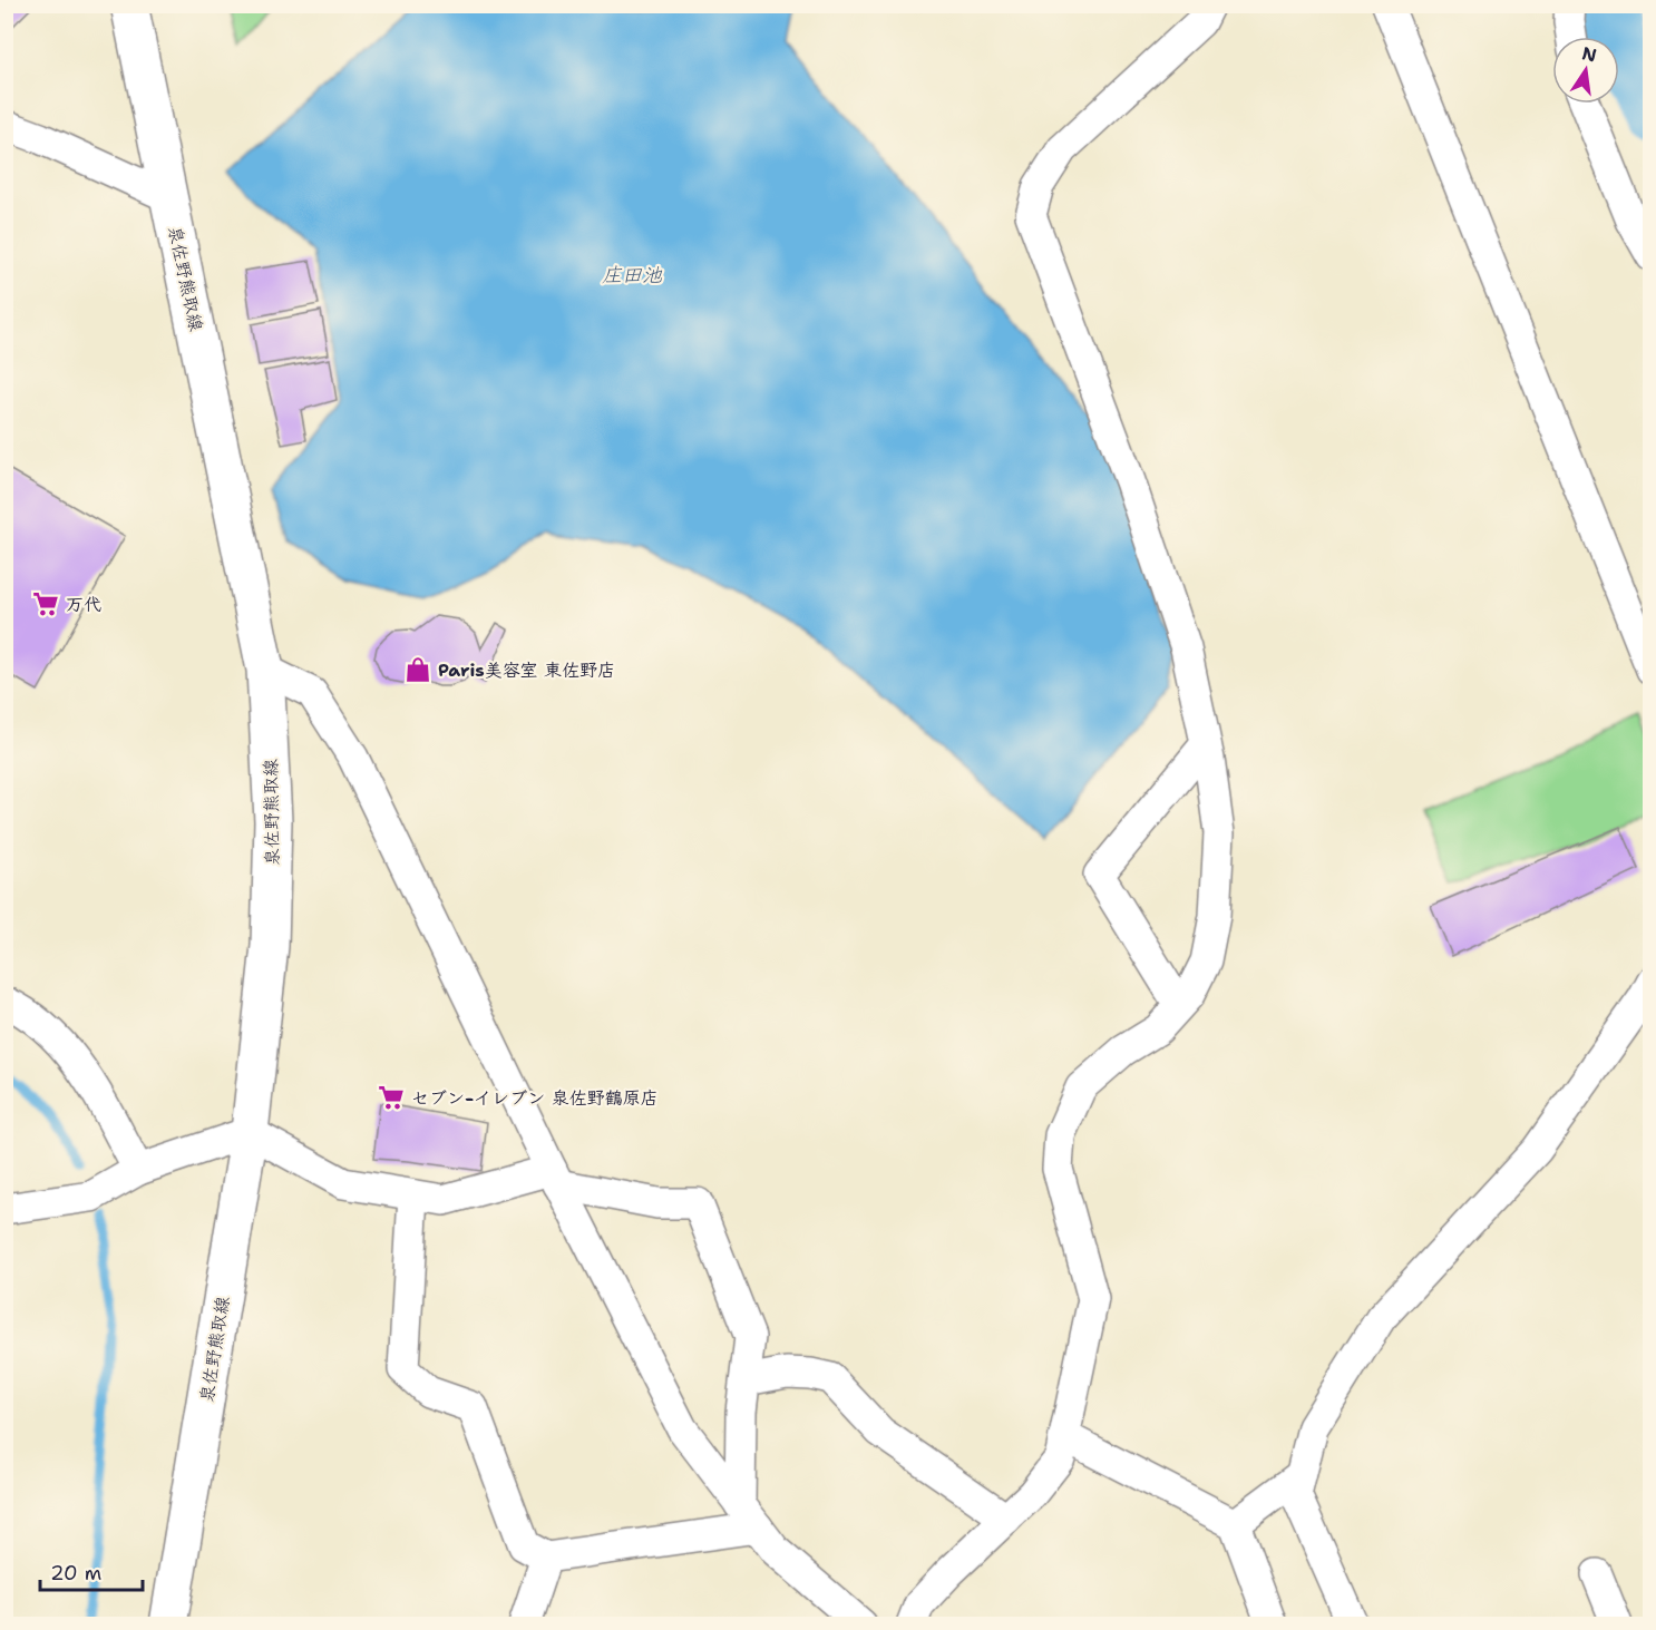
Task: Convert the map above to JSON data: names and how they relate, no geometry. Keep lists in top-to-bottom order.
{
  "streets": {
    "main road": ["泉佐野熊取線"]
  },
  "water": ["庄田池"],
  "places": {
    "supermarket": ["万代", "セブン-イレブン 泉佐野鶴原店"],
    "shop": ["Paris美容室 東佐野店"]
  },
  "scale_bar": "20 m",
  "north": "top"
}
